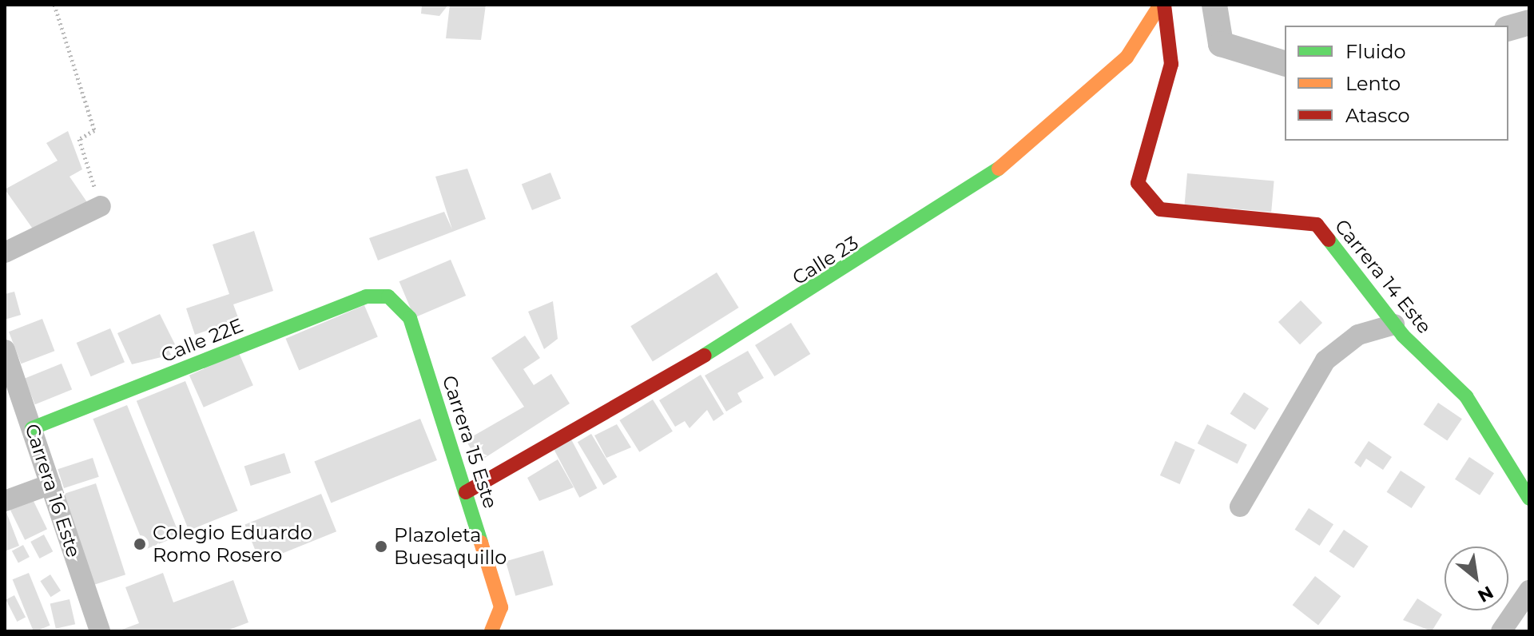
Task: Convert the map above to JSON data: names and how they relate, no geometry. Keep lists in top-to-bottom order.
{
  "streets": {
    "street": [
      "Calle 23",
      "Carrera 14 Este",
      "Calle 22E",
      "Carrera 15 Este",
      "Carrera 16 Este"
    ]
  },
  "crossings": [
    ["Calle 23", "Carrera 14 Este"],
    ["Calle 23", "Carrera 15 Este"],
    ["Calle 22E", "Carrera 15 Este"],
    ["Calle 22E", "Carrera 16 Este"]
  ],
  "places": ["Colegio Eduardo Romo Rosero", "Plazoleta Buesaquillo"],
  "legend": ["Fluido", "Lento", "Atasco"],
  "north": "bottom right"
}
